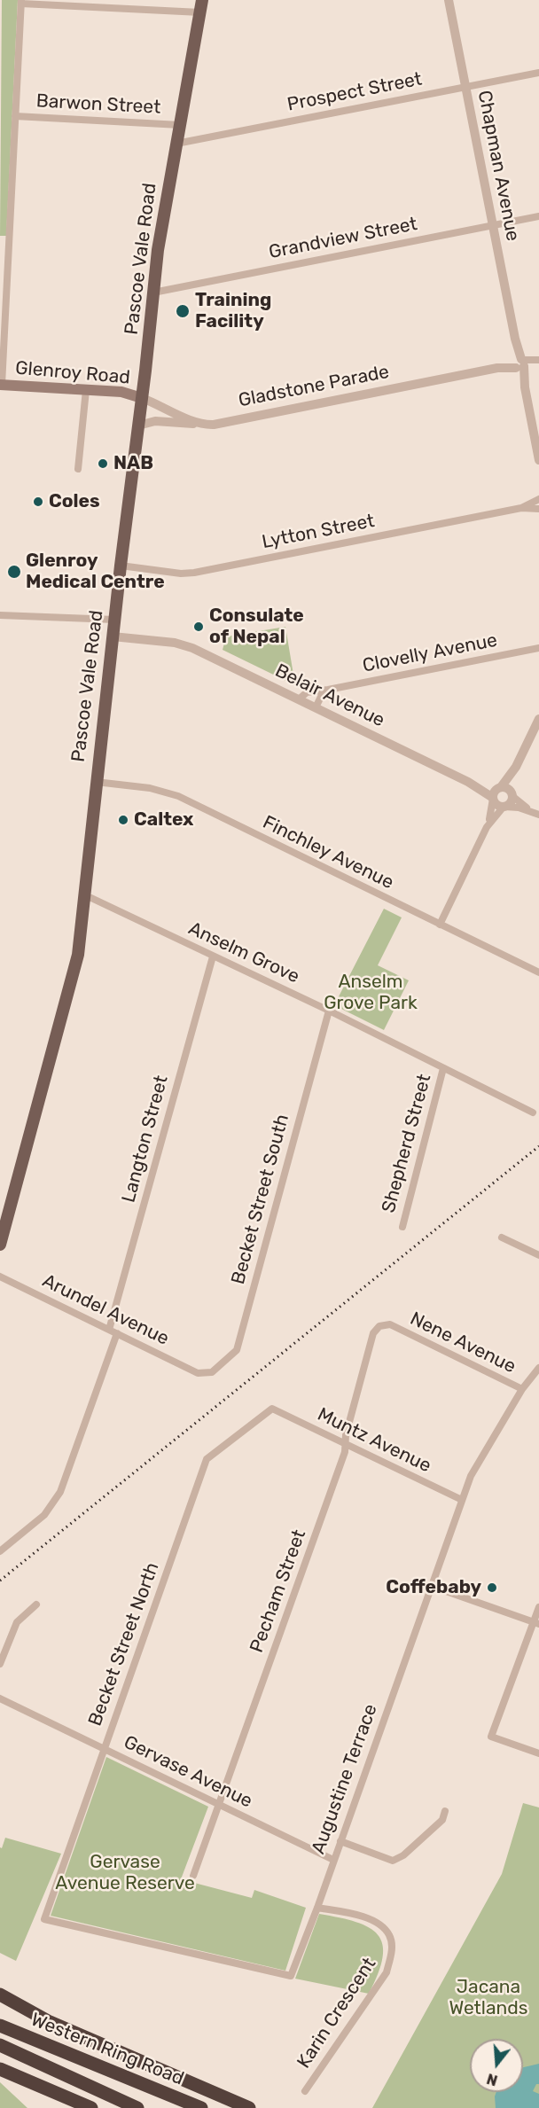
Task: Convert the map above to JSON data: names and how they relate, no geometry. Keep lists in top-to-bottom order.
{
  "streets": {
    "highway": ["Western Ring Road"],
    "main road": ["Pascoe Vale Road", "Glenroy Road"],
    "street": [
      "Prospect Street",
      "Barwon Street",
      "Chapman Avenue",
      "Grandview Street",
      "Gladstone Parade",
      "Lytton Street",
      "Clovelly Avenue",
      "Belair Avenue",
      "Finchley Avenue",
      "Anselm Grove",
      "Langton Street",
      "Shepherd Street",
      "Becket Street South",
      "Arundel Avenue",
      "Nene Avenue",
      "Muntz Avenue",
      "Pecham Street",
      "Becket Street North",
      "Gervase Avenue",
      "Augustine Terrace",
      "Karin Crescent"
    ]
  },
  "crossings": [
    ["Prospect Street", "Chapman Avenue"],
    ["Prospect Street", "Pascoe Vale Road"],
    ["Barwon Street", "Pascoe Vale Road"],
    ["Chapman Avenue", "Grandview Street"],
    ["Chapman Avenue", "Gladstone Parade"],
    ["Grandview Street", "Pascoe Vale Road"],
    ["Pascoe Vale Road", "Glenroy Road"],
    ["Pascoe Vale Road", "Gladstone Parade"],
    ["Pascoe Vale Road", "Lytton Street"],
    ["Pascoe Vale Road", "Belair Avenue"],
    ["Pascoe Vale Road", "Finchley Avenue"],
    ["Pascoe Vale Road", "Anselm Grove"],
    ["Glenroy Road", "Gladstone Parade"],
    ["Clovelly Avenue", "Belair Avenue"],
    ["Anselm Grove", "Langton Street"],
    ["Anselm Grove", "Shepherd Street"],
    ["Anselm Grove", "Becket Street South"],
    ["Langton Street", "Arundel Avenue"],
    ["Becket Street South", "Arundel Avenue"],
    ["Nene Avenue", "Pecham Street"],
    ["Nene Avenue", "Augustine Terrace"],
    ["Muntz Avenue", "Pecham Street"],
    ["Muntz Avenue", "Becket Street North"],
    ["Muntz Avenue", "Augustine Terrace"],
    ["Pecham Street", "Gervase Avenue"],
    ["Becket Street North", "Gervase Avenue"],
    ["Becket Street North", "Augustine Terrace"],
    ["Gervase Avenue", "Augustine Terrace"],
    ["Augustine Terrace", "Karin Crescent"]
  ],
  "parks": ["Anselm Grove Park", "Gervase Avenue Reserve", "Jacana Wetlands"],
  "places": [
    "Training Facility",
    "NAB",
    "Coles",
    "Glenroy Medical Centre",
    "Consulate of Nepal",
    "Caltex",
    "Coffebaby"
  ],
  "north": "bottom"
}
